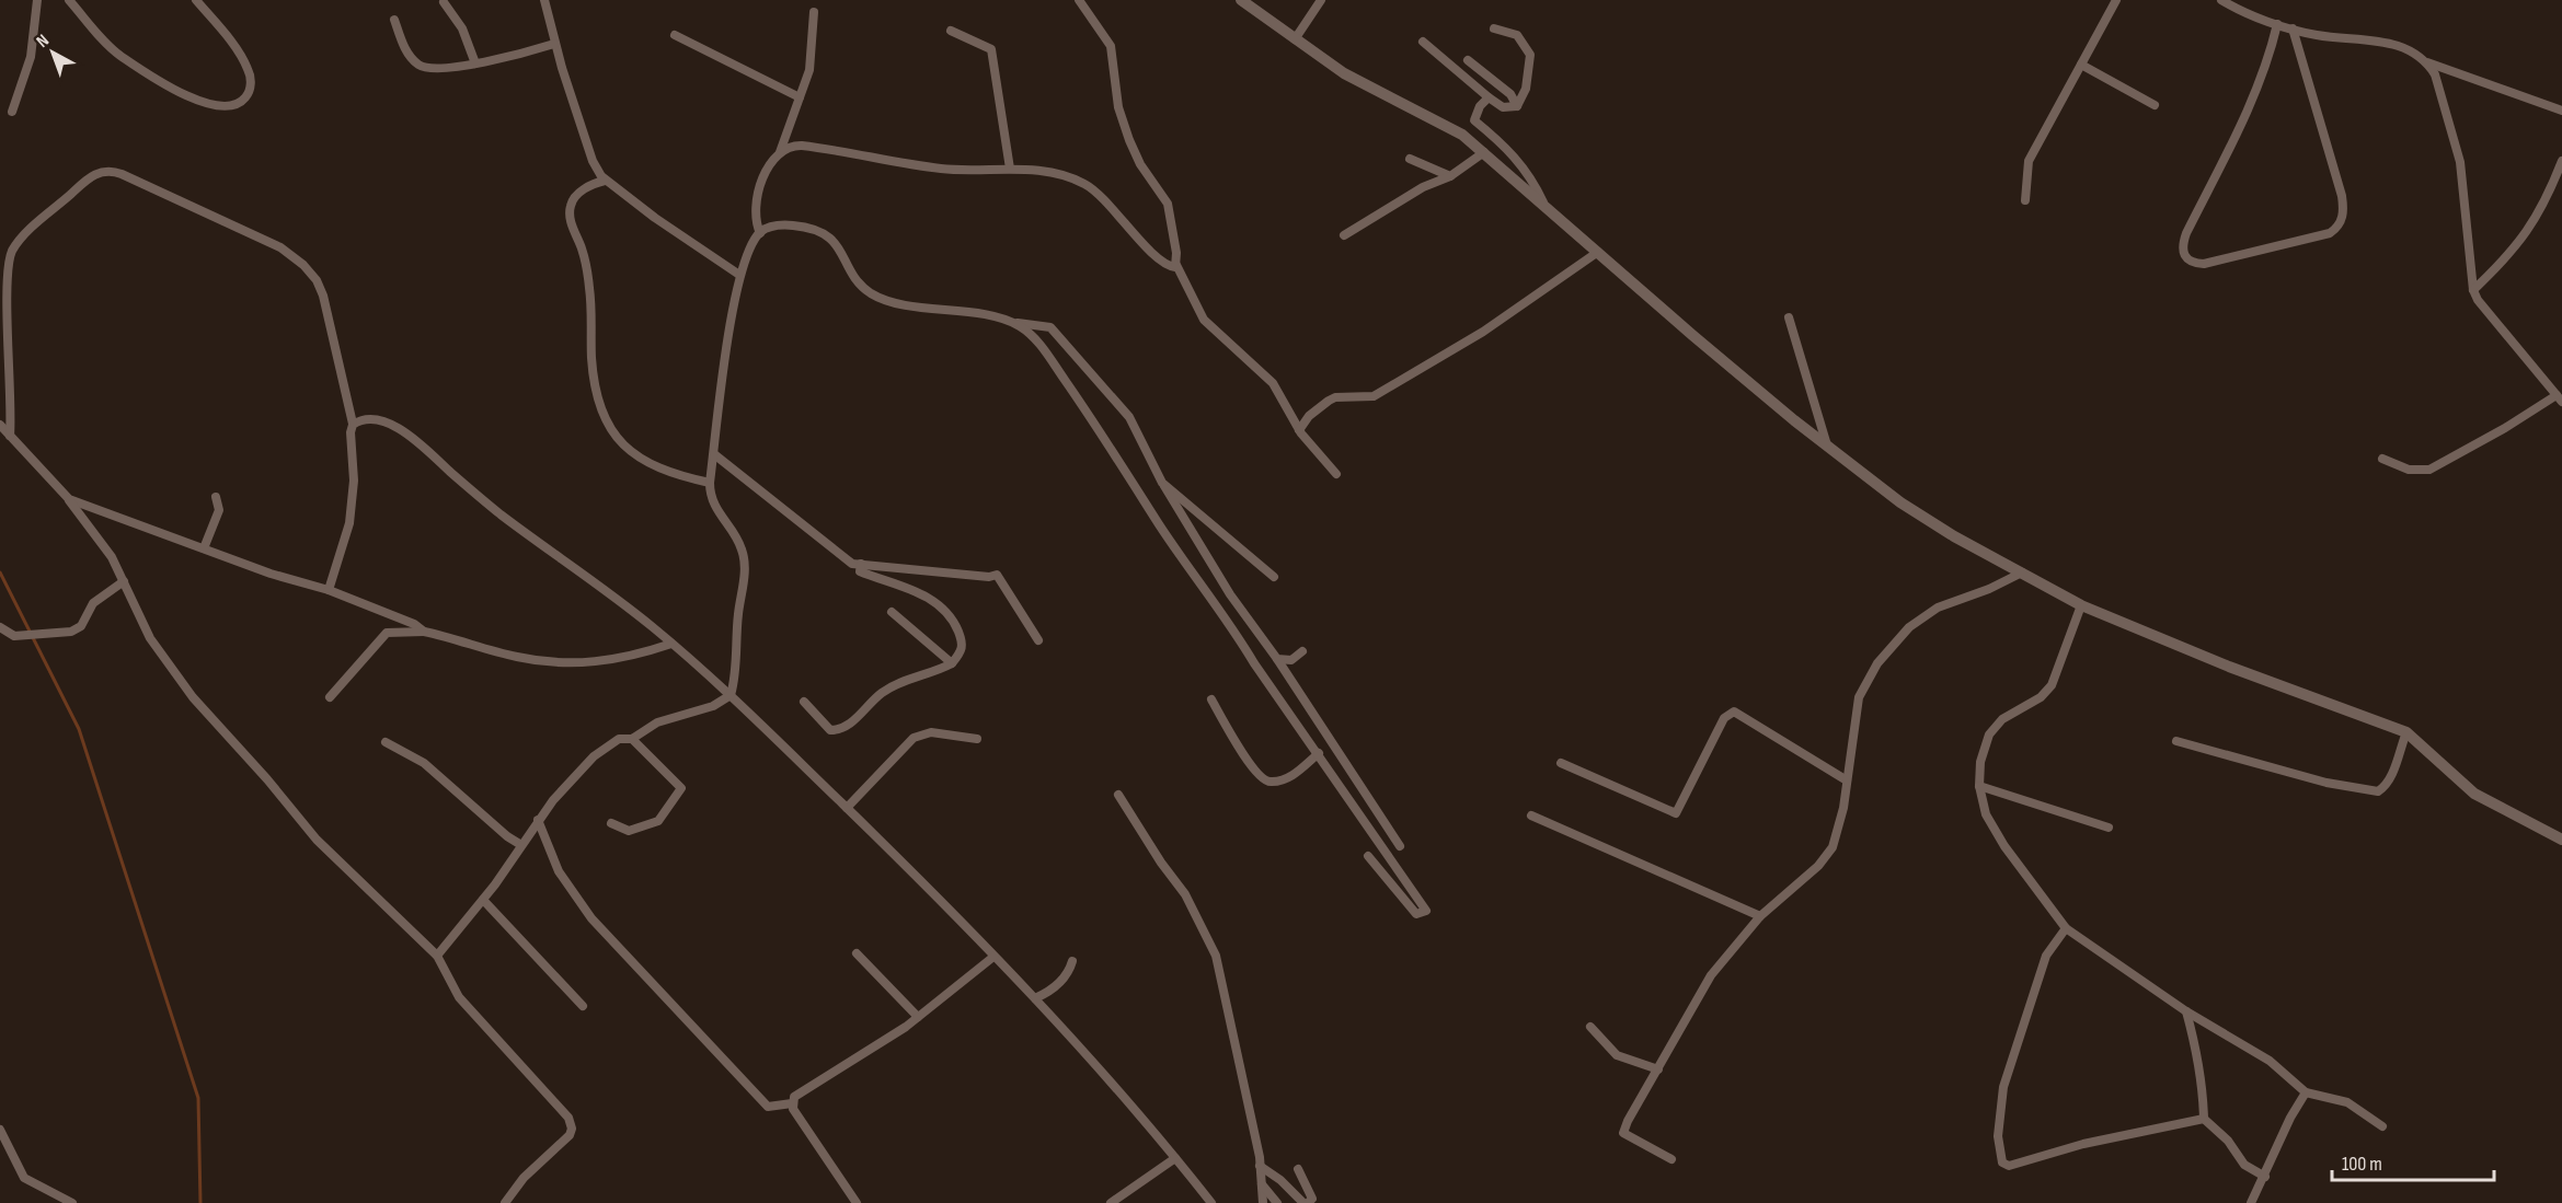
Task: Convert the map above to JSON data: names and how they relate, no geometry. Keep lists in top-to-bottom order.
{
  "scale_bar": "100 m",
  "north": "top left"
}
